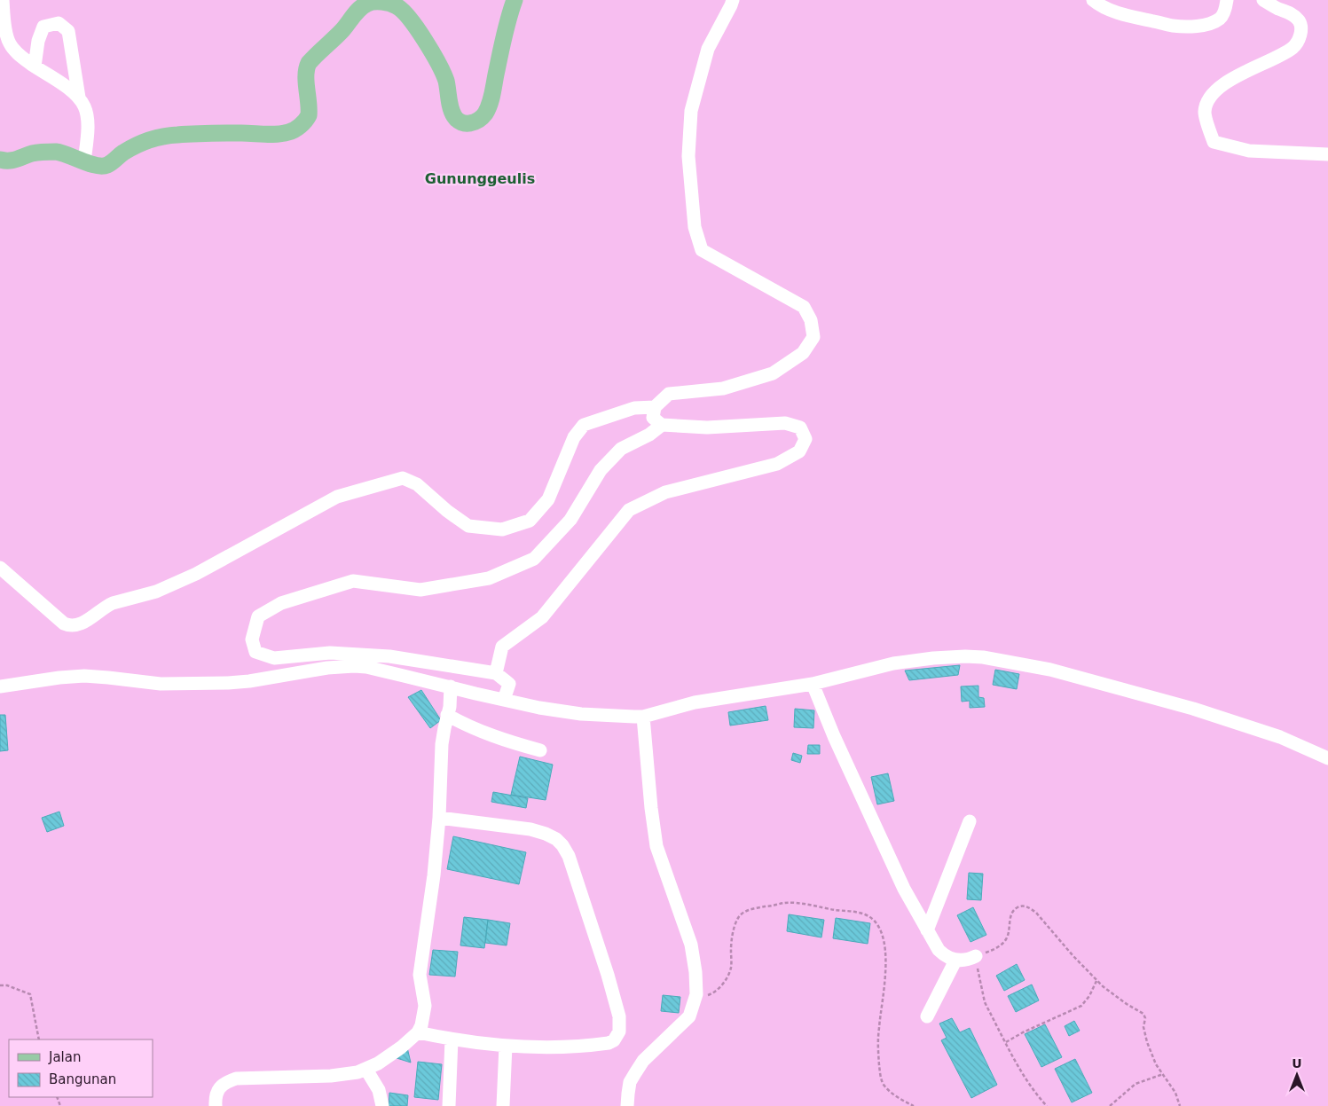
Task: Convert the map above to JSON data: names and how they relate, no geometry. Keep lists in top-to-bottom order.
{
  "districts": ["Gununggeulis"],
  "legend": ["Jalan", "Bangunan"],
  "north": "top"
}
